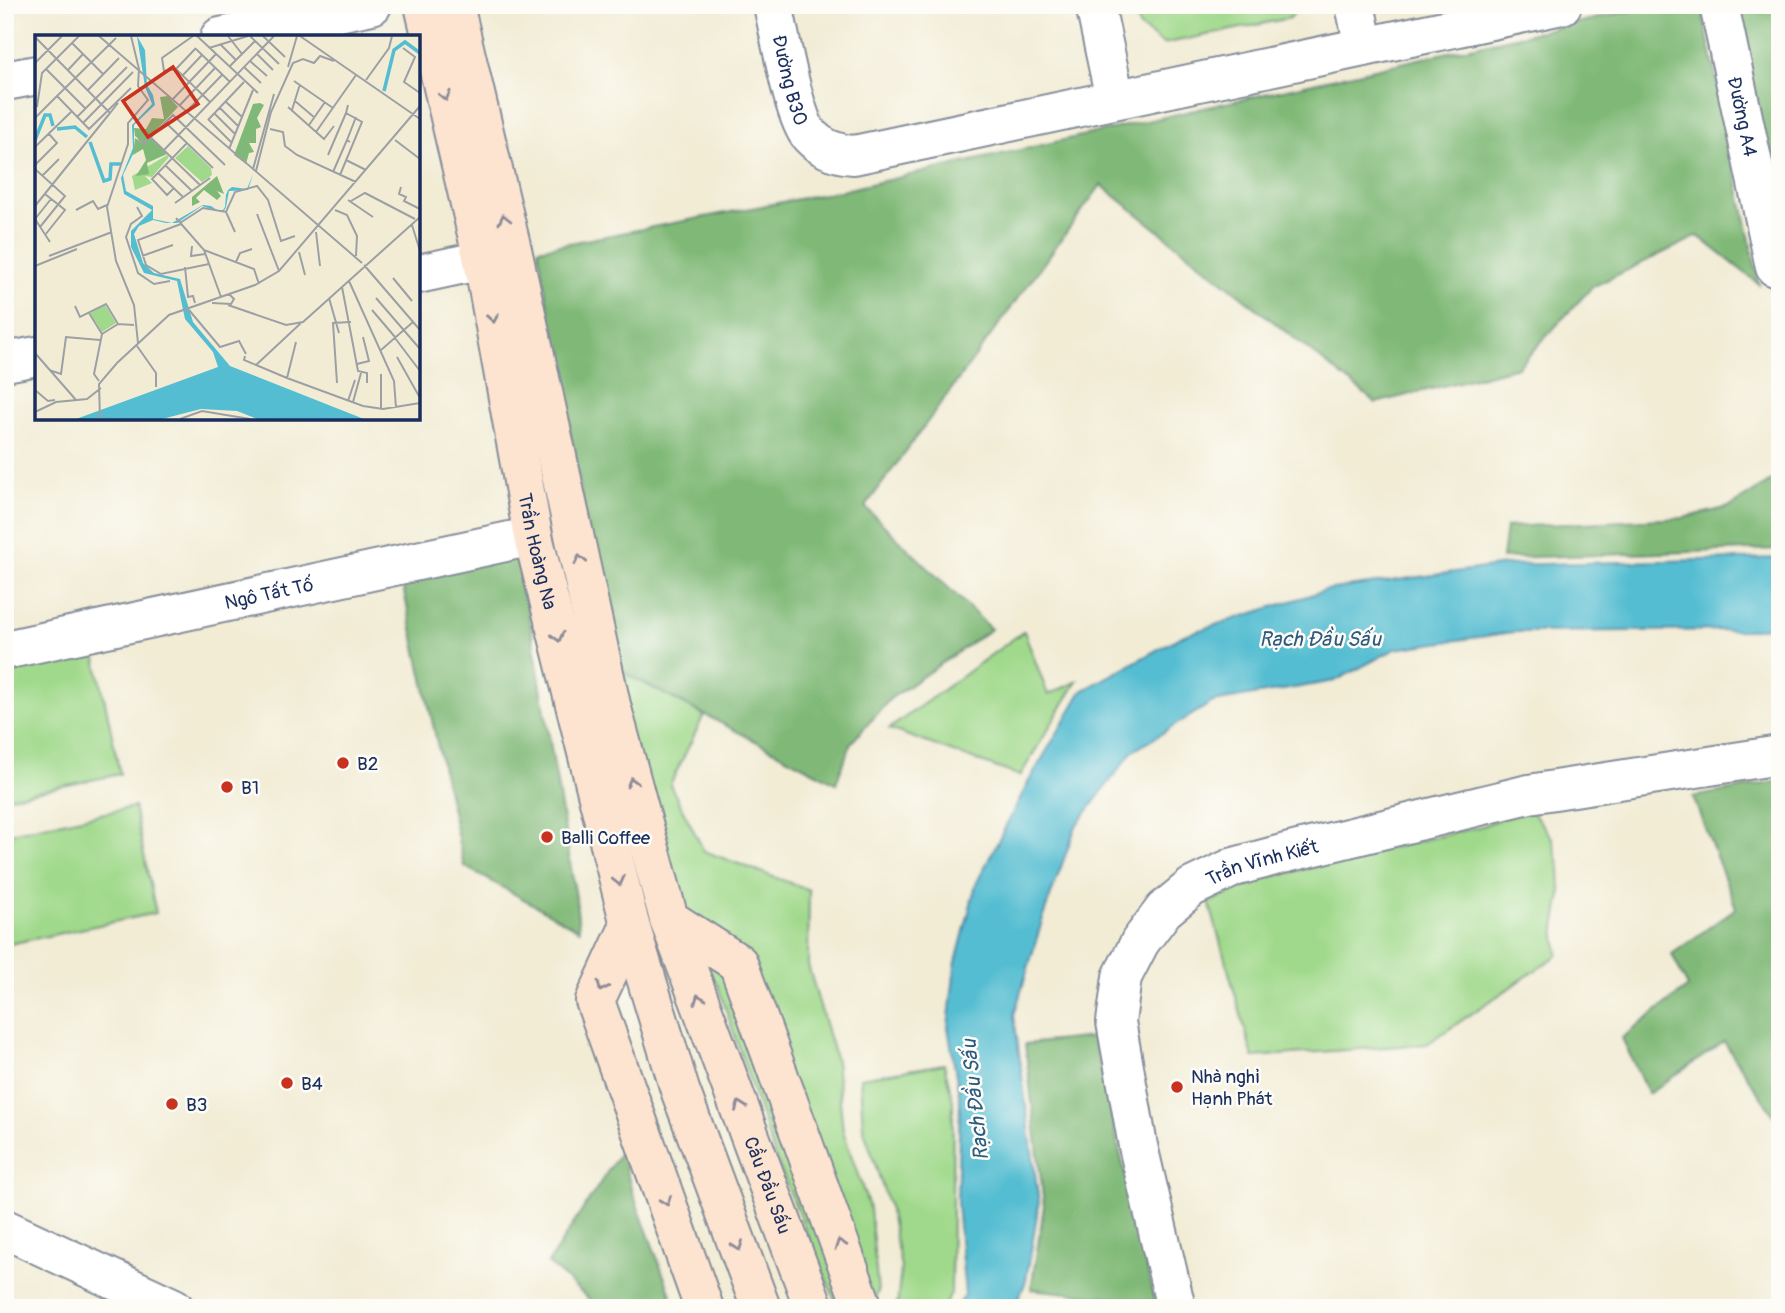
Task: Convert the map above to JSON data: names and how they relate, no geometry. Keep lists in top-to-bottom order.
{
  "streets": {
    "main road": ["Trần Hoàng Na", "Cầu Đầu Sấu"],
    "street": [
      "Đường B30",
      "Đường A4",
      "Ngô Tất Tố",
      "Trần Vĩnh Kiết"
    ]
  },
  "crossings": [
    ["Trần Hoàng Na", "Ngô Tất Tố"],
    ["Trần Hoàng Na", "Cầu Đầu Sấu"]
  ],
  "water": ["Rạch Đầu Sấu"],
  "places": [
    "B2",
    "B1",
    "Balli Coffee",
    "B4",
    "Nhà nghỉ Hạnh Phát",
    "B3"
  ]
}
